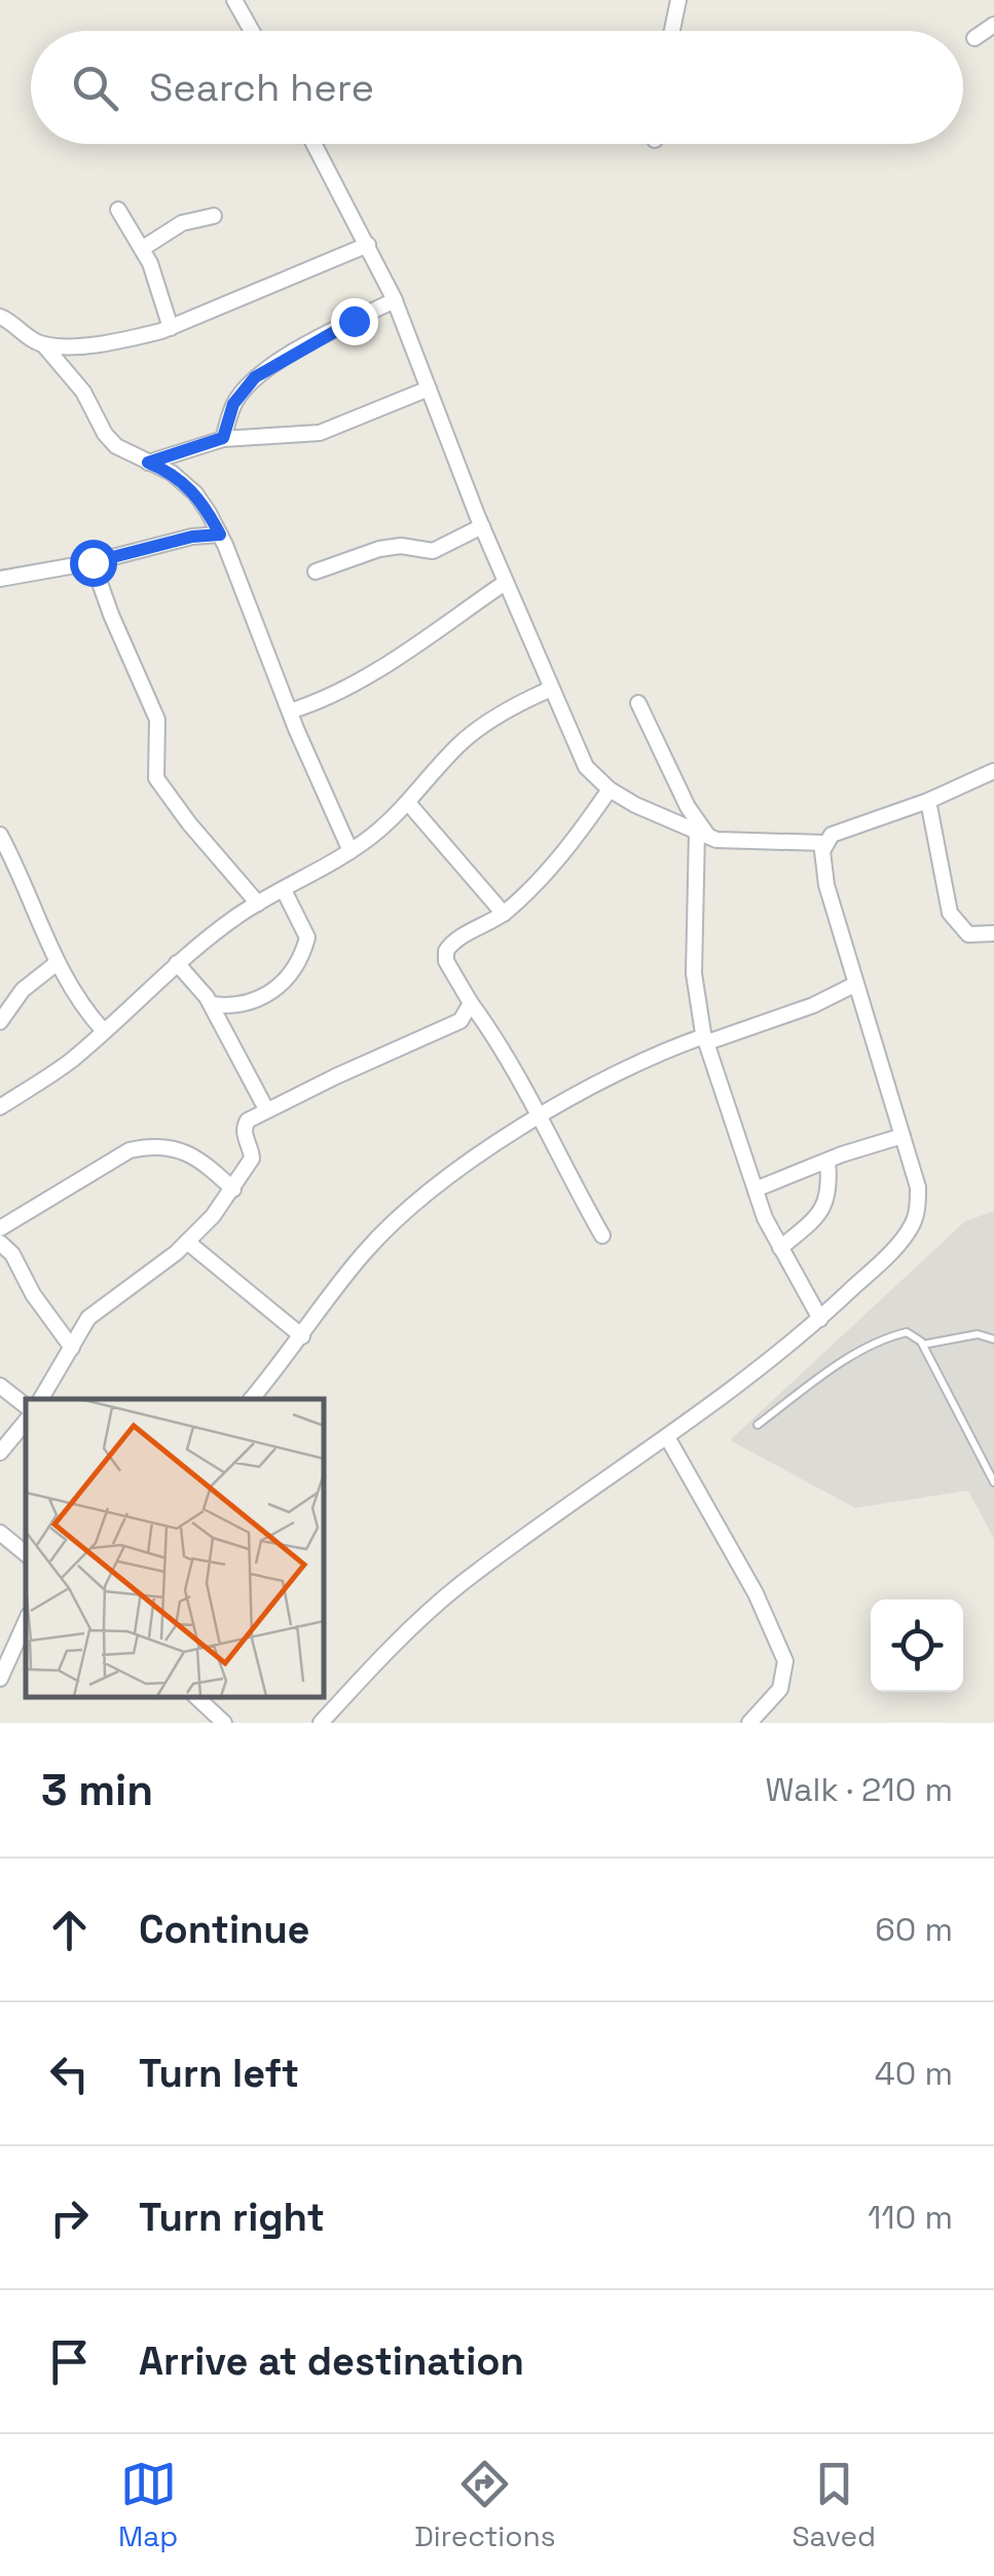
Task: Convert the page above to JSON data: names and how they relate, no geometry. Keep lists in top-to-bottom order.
{
  "page": {
    "search": "Search here",
    "heading": ["3 min", "Walk · 210 m"],
    "list": [
      ["Continue", "60 m"],
      ["Turn left", "40 m"],
      ["Turn right", "110 m"],
      "Arrive at destination"
    ],
    "nav": ["Map", "Directions", "Saved"]
  }
}
